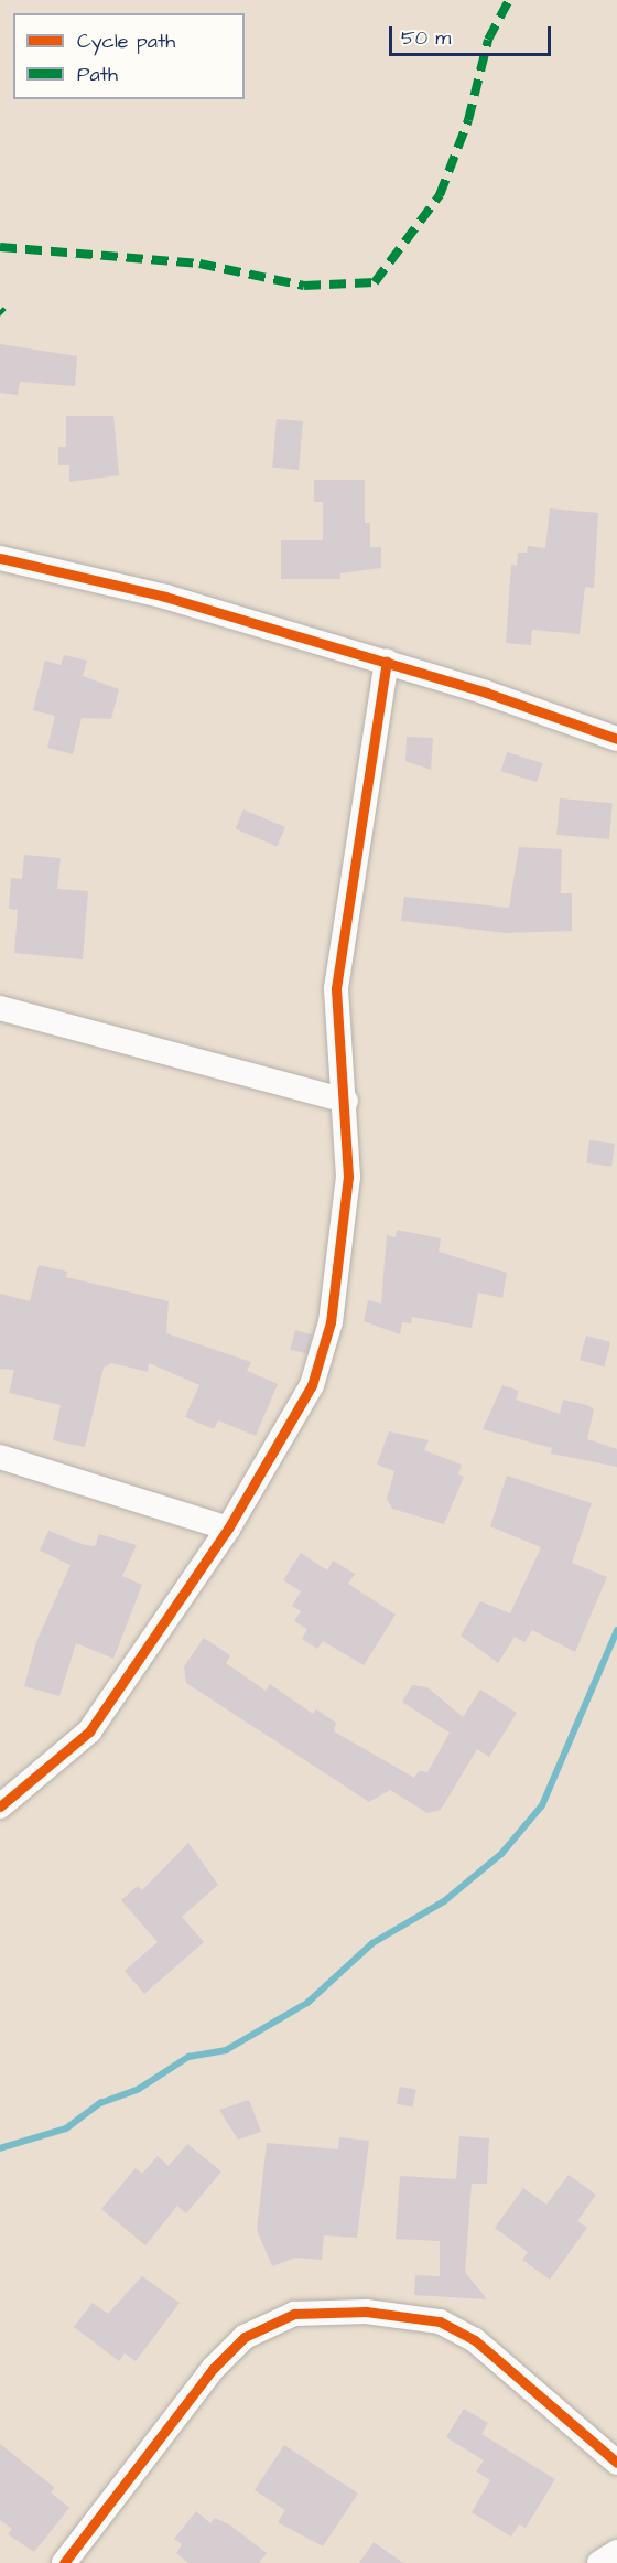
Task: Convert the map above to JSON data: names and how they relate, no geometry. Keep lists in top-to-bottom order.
{
  "legend": ["Cycle path", "Path"],
  "scale_bar": "50 m"
}
